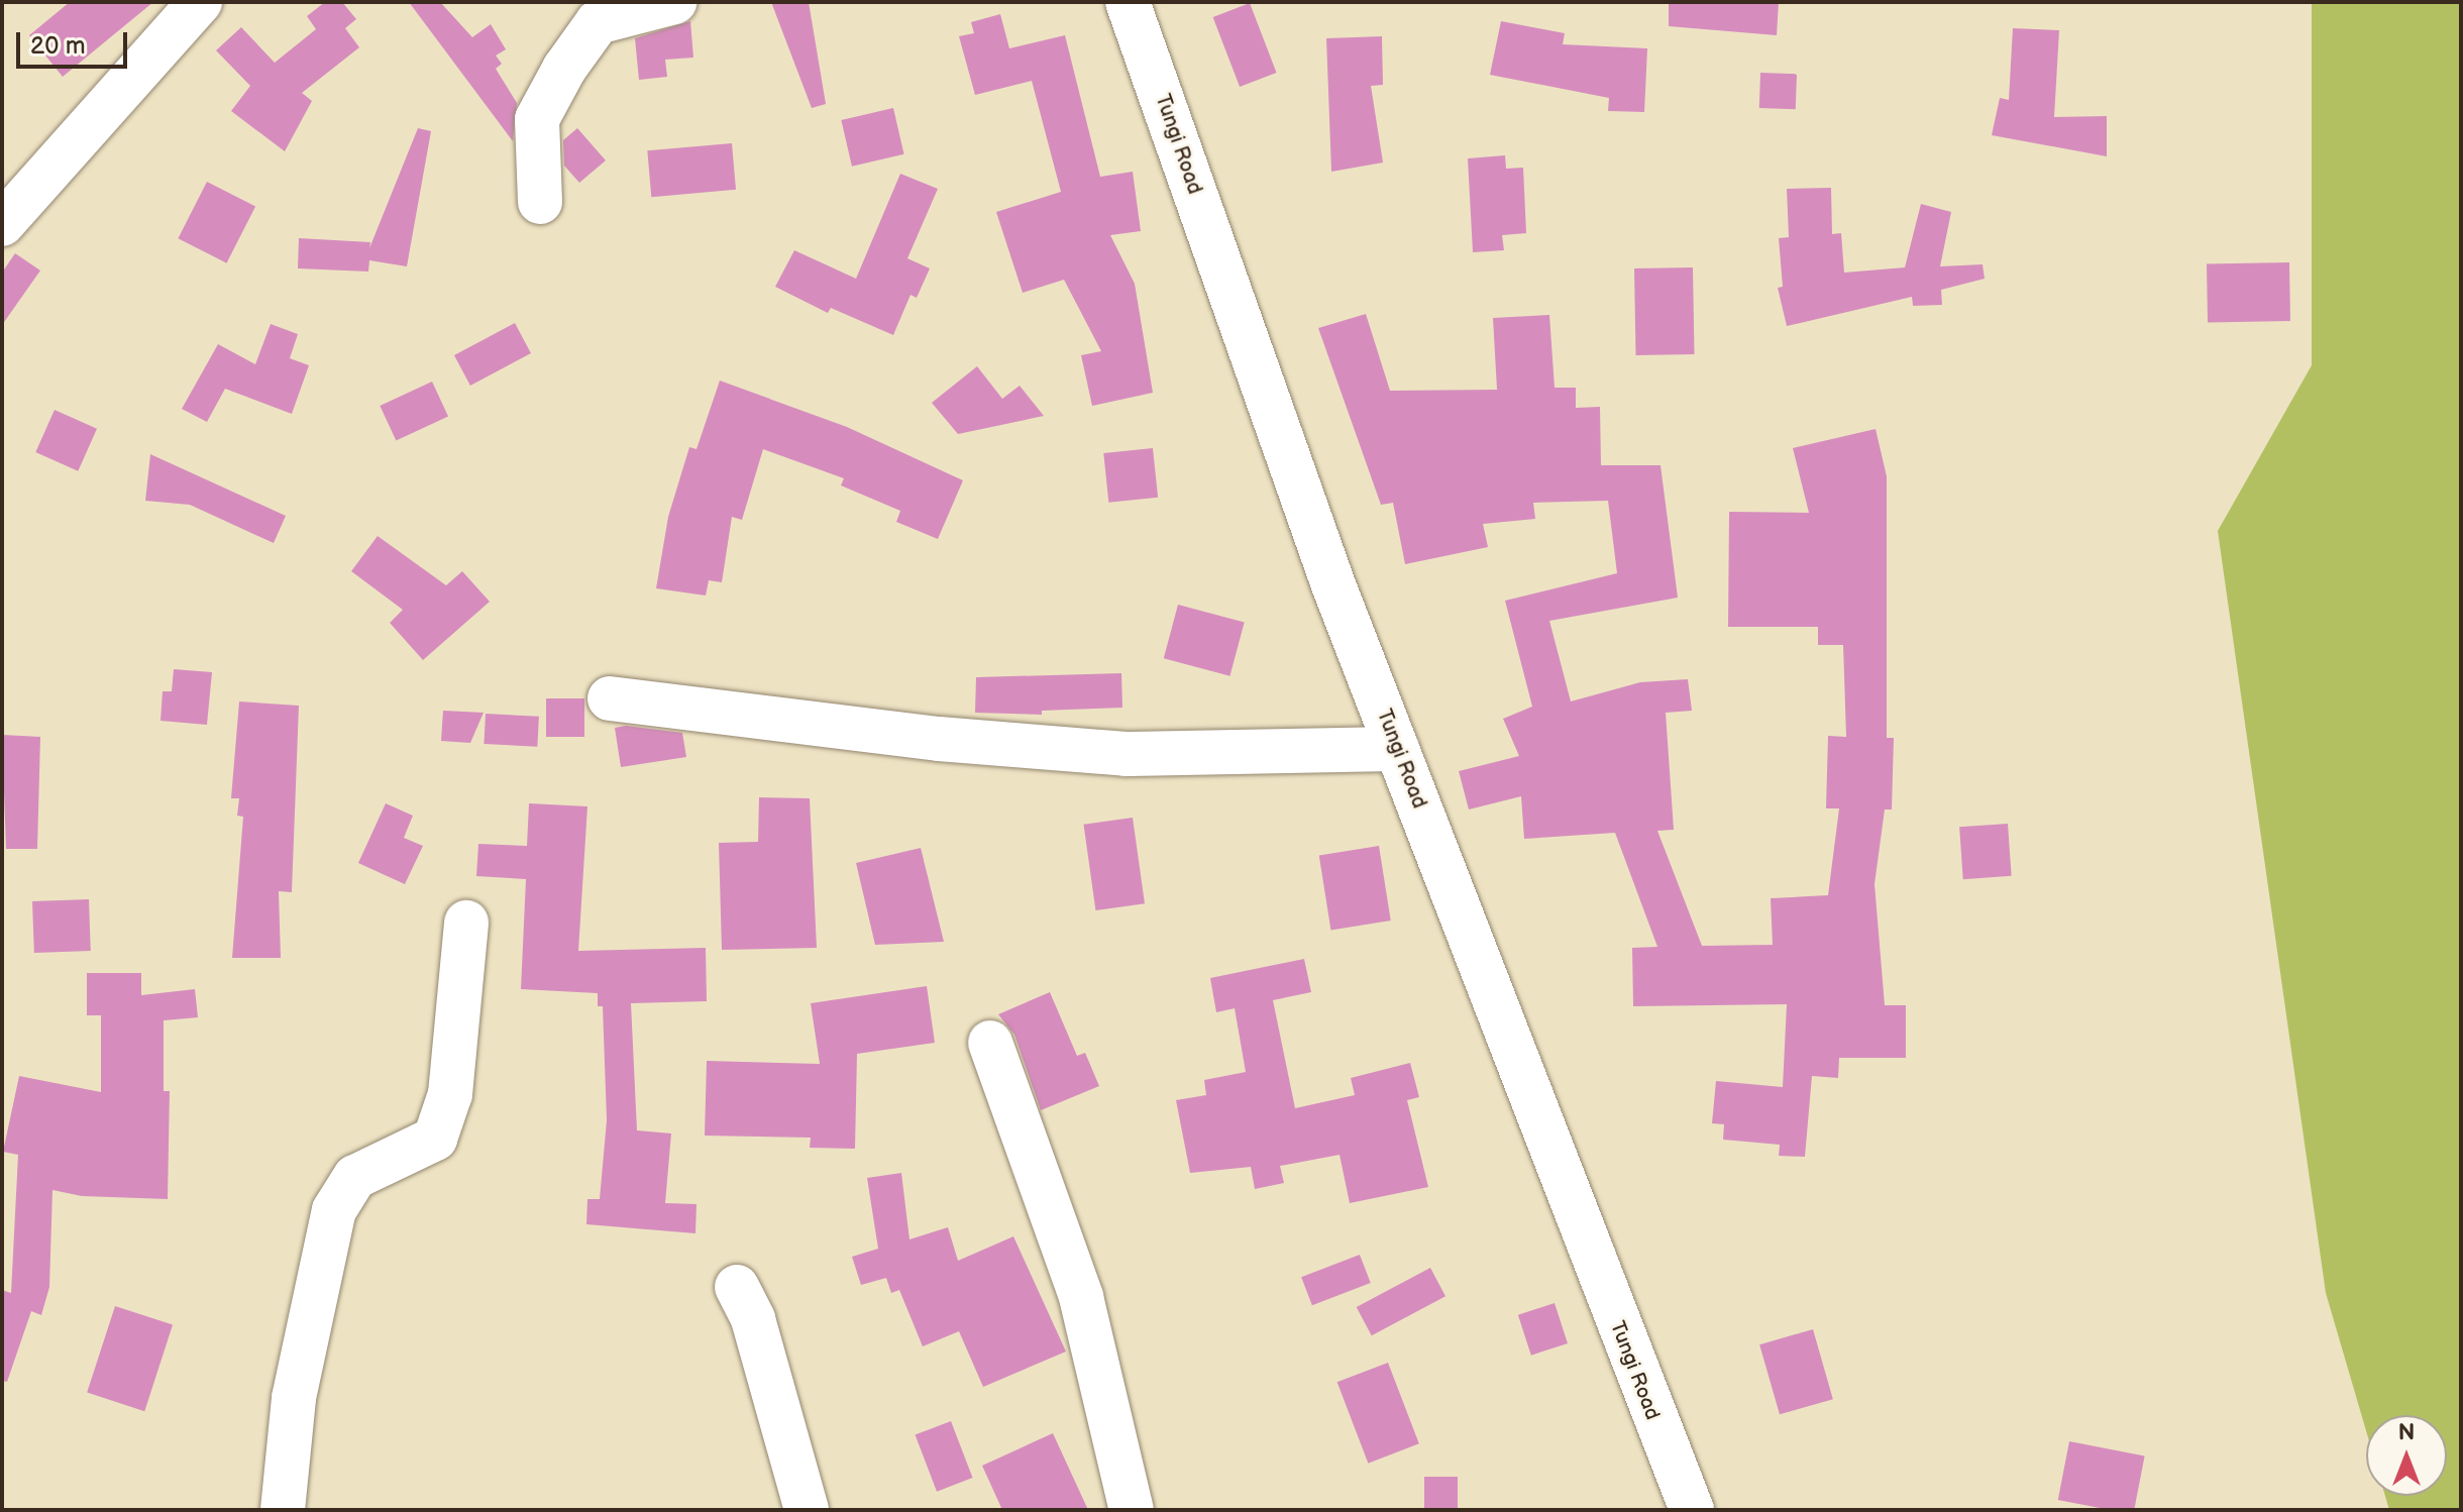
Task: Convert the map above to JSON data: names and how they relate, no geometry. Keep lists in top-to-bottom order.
{
  "streets": {
    "street": ["Tungi Road"]
  },
  "scale_bar": "20 m",
  "north": "top"
}
